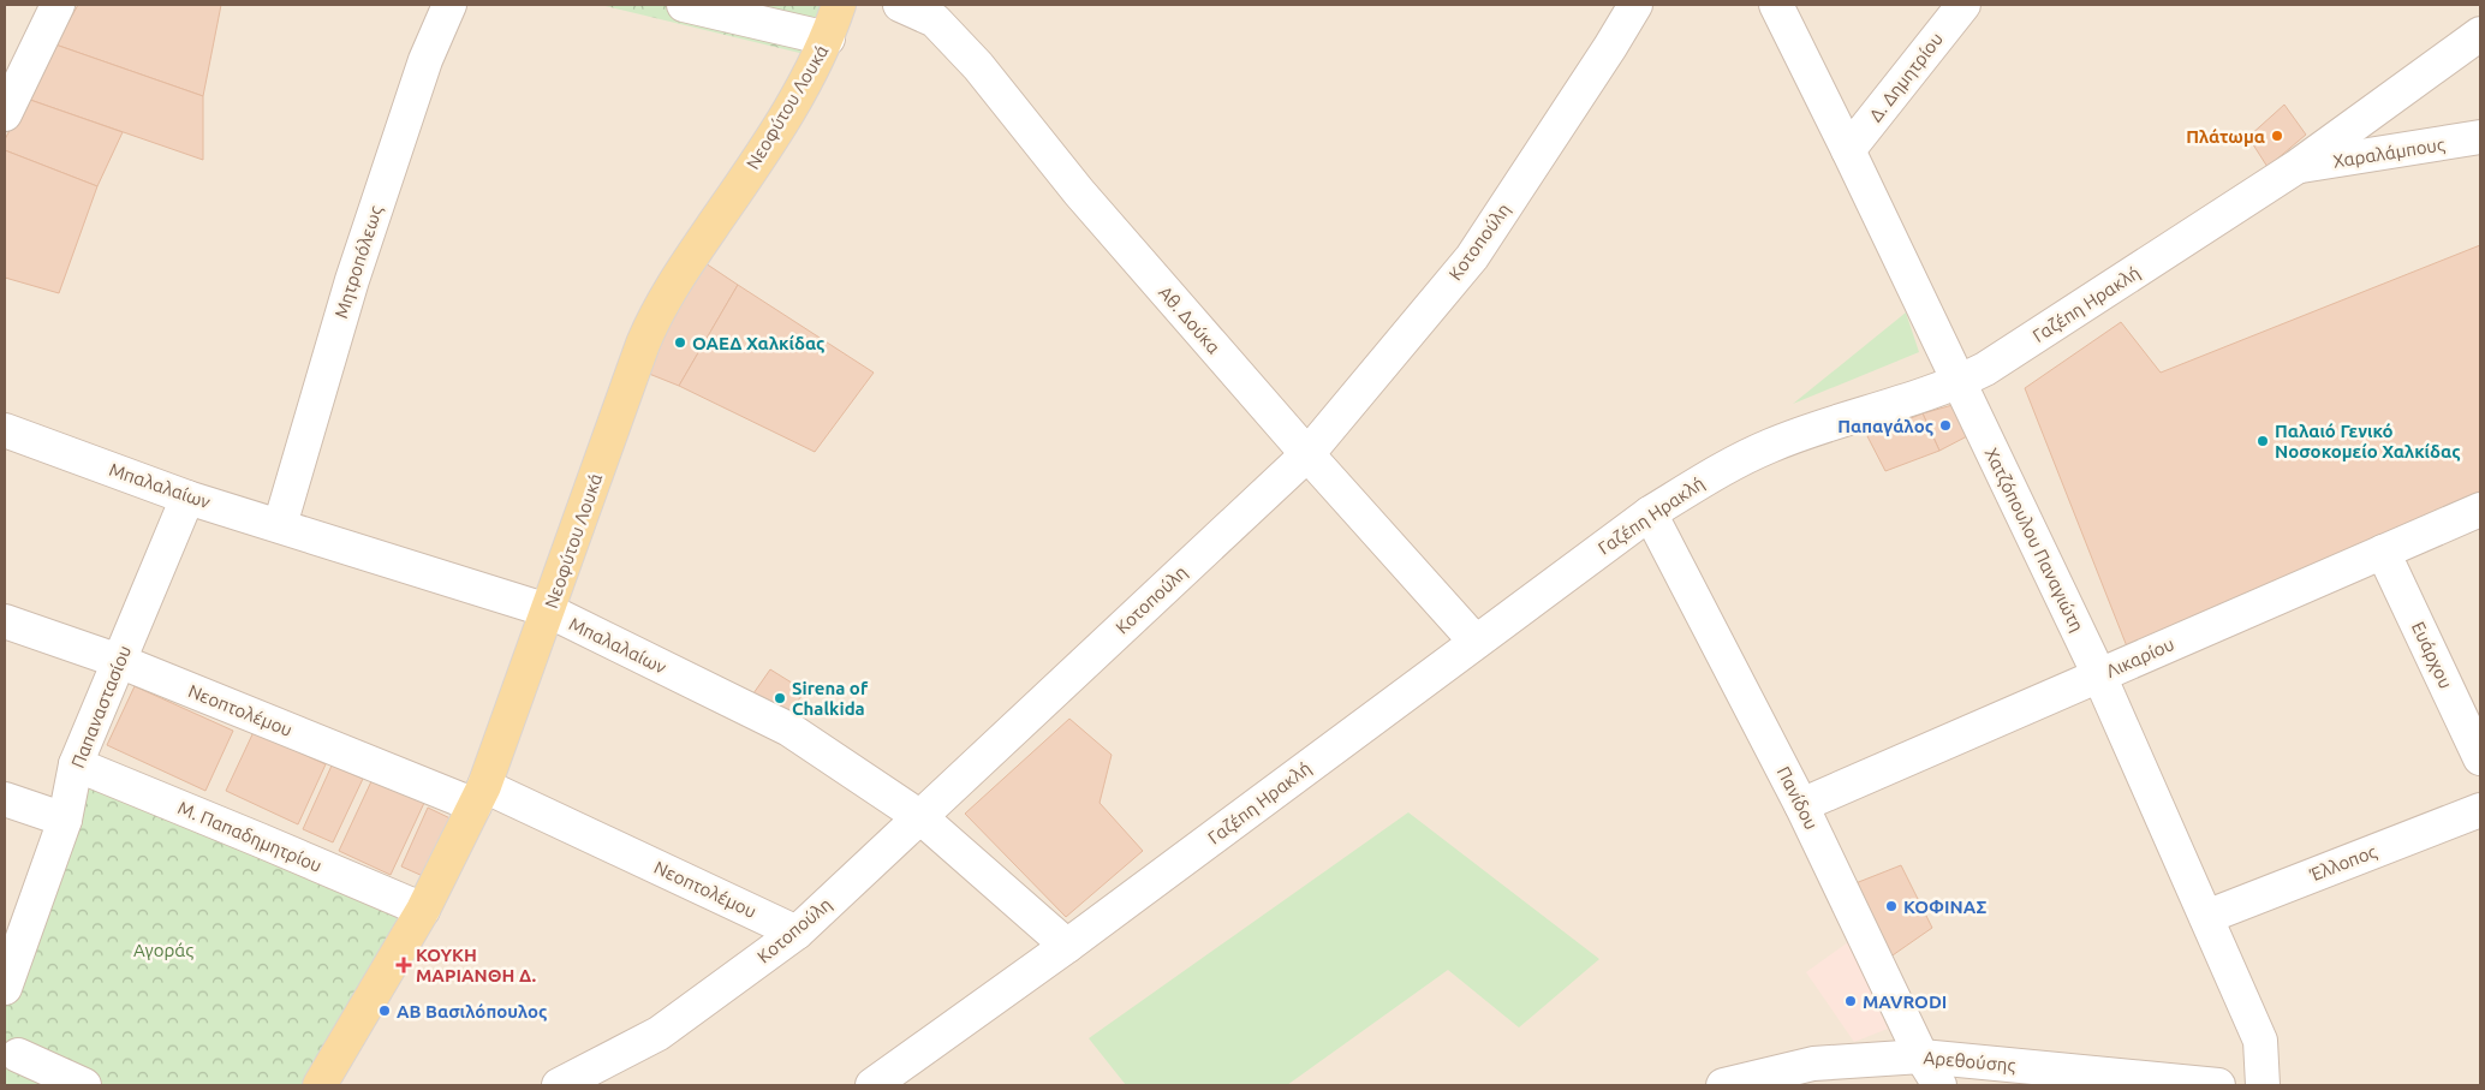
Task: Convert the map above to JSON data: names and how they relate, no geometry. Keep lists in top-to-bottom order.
{
  "streets": {
    "main road": ["Νεοφύτου Λουκά"],
    "street": [
      "Δ. Δημητρίου",
      "Χαραλάμπους",
      "Κοτοπούλη",
      "Μητροπόλεως",
      "Γαζέπη Ηρακλή",
      "Αθ. Δούκα",
      "Μπαλαλαίων",
      "Χατζόπουλου Παναγιώτη",
      "Ευάρχου",
      "Λικαρίου",
      "Παπαναστασίου",
      "Νεοπτολέμου",
      "Πανίδου",
      "Μ. Παπαδημητρίου",
      "Έλλοπος",
      "Αρεθούσης"
    ]
  },
  "crossings": [
    ["Δ. Δημητρίου", "Χατζόπουλου Παναγιώτη"],
    ["Νεοφύτου Λουκά", "Μπαλαλαίων"],
    ["Νεοφύτου Λουκά", "Νεοπτολέμου"],
    ["Νεοφύτου Λουκά", "Μ. Παπαδημητρίου"],
    ["Χαραλάμπους", "Γαζέπη Ηρακλή"],
    ["Κοτοπούλη", "Αθ. Δούκα"],
    ["Κοτοπούλη", "Μπαλαλαίων"],
    ["Κοτοπούλη", "Νεοπτολέμου"],
    ["Μητροπόλεως", "Μπαλαλαίων"],
    ["Γαζέπη Ηρακλή", "Αθ. Δούκα"],
    ["Γαζέπη Ηρακλή", "Μπαλαλαίων"],
    ["Γαζέπη Ηρακλή", "Χατζόπουλου Παναγιώτη"],
    ["Γαζέπη Ηρακλή", "Πανίδου"],
    ["Μπαλαλαίων", "Παπαναστασίου"],
    ["Χατζόπουλου Παναγιώτη", "Λικαρίου"],
    ["Χατζόπουλου Παναγιώτη", "Έλλοπος"],
    ["Ευάρχου", "Λικαρίου"],
    ["Λικαρίου", "Πανίδου"],
    ["Παπαναστασίου", "Νεοπτολέμου"],
    ["Παπαναστασίου", "Μ. Παπαδημητρίου"],
    ["Πανίδου", "Αρεθούσης"]
  ],
  "parks": ["Αγοράς"],
  "places": {
    "other": [
      "Πλάτωμα",
      "ΟΑΕΔ Χαλκίδας",
      "Παπαγάλος",
      "Παλαιό Γενικό Νοσοκομείο Χαλκίδας",
      "Sirena of Chalkida",
      "ΚΟΦΙΝΑΣ",
      "MAVRODI",
      "ΑΒ Βασιλόπουλος"
    ],
    "health": ["ΚΟΥΚΗ ΜΑΡΙΑΝΘΗ Δ."]
  }
}
